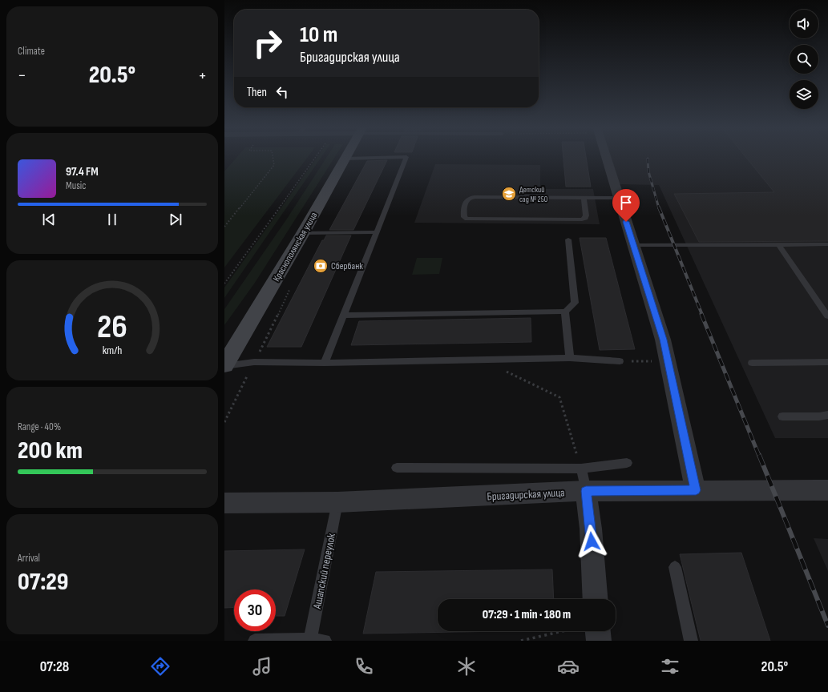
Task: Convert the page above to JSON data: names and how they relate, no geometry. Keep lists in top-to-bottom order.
{
  "streets": {
    "main road": ["Краснополянская улица"],
    "street": ["Бригадирская улица"],
    "lane": ["Ашапский переулок"]
  },
  "crossings": [
    ["Бригадирская улица", "Ашапский переулок"]
  ],
  "places": {
    "school or university": ["Детский сад № 250"],
    "bank": ["Сбербанк"]
  },
  "page": {
    "tile": [
      "Climate",
      ["Range · 40%", "200 km"],
      ["Arrival", "07:29"]
    ],
    "turn": ["10 m", "Бригадирская улица"],
    "heat": ["−", "20.5°", "+"],
    "then": "Then",
    "song": ["97.4 FM", "Music"],
    "limit": "30",
    "trip": "07:29 · 1 min · 180 m",
    "tabs": ["07:28", "20.5°"],
    "gauge": ["26", "km/h"]
  }
}
